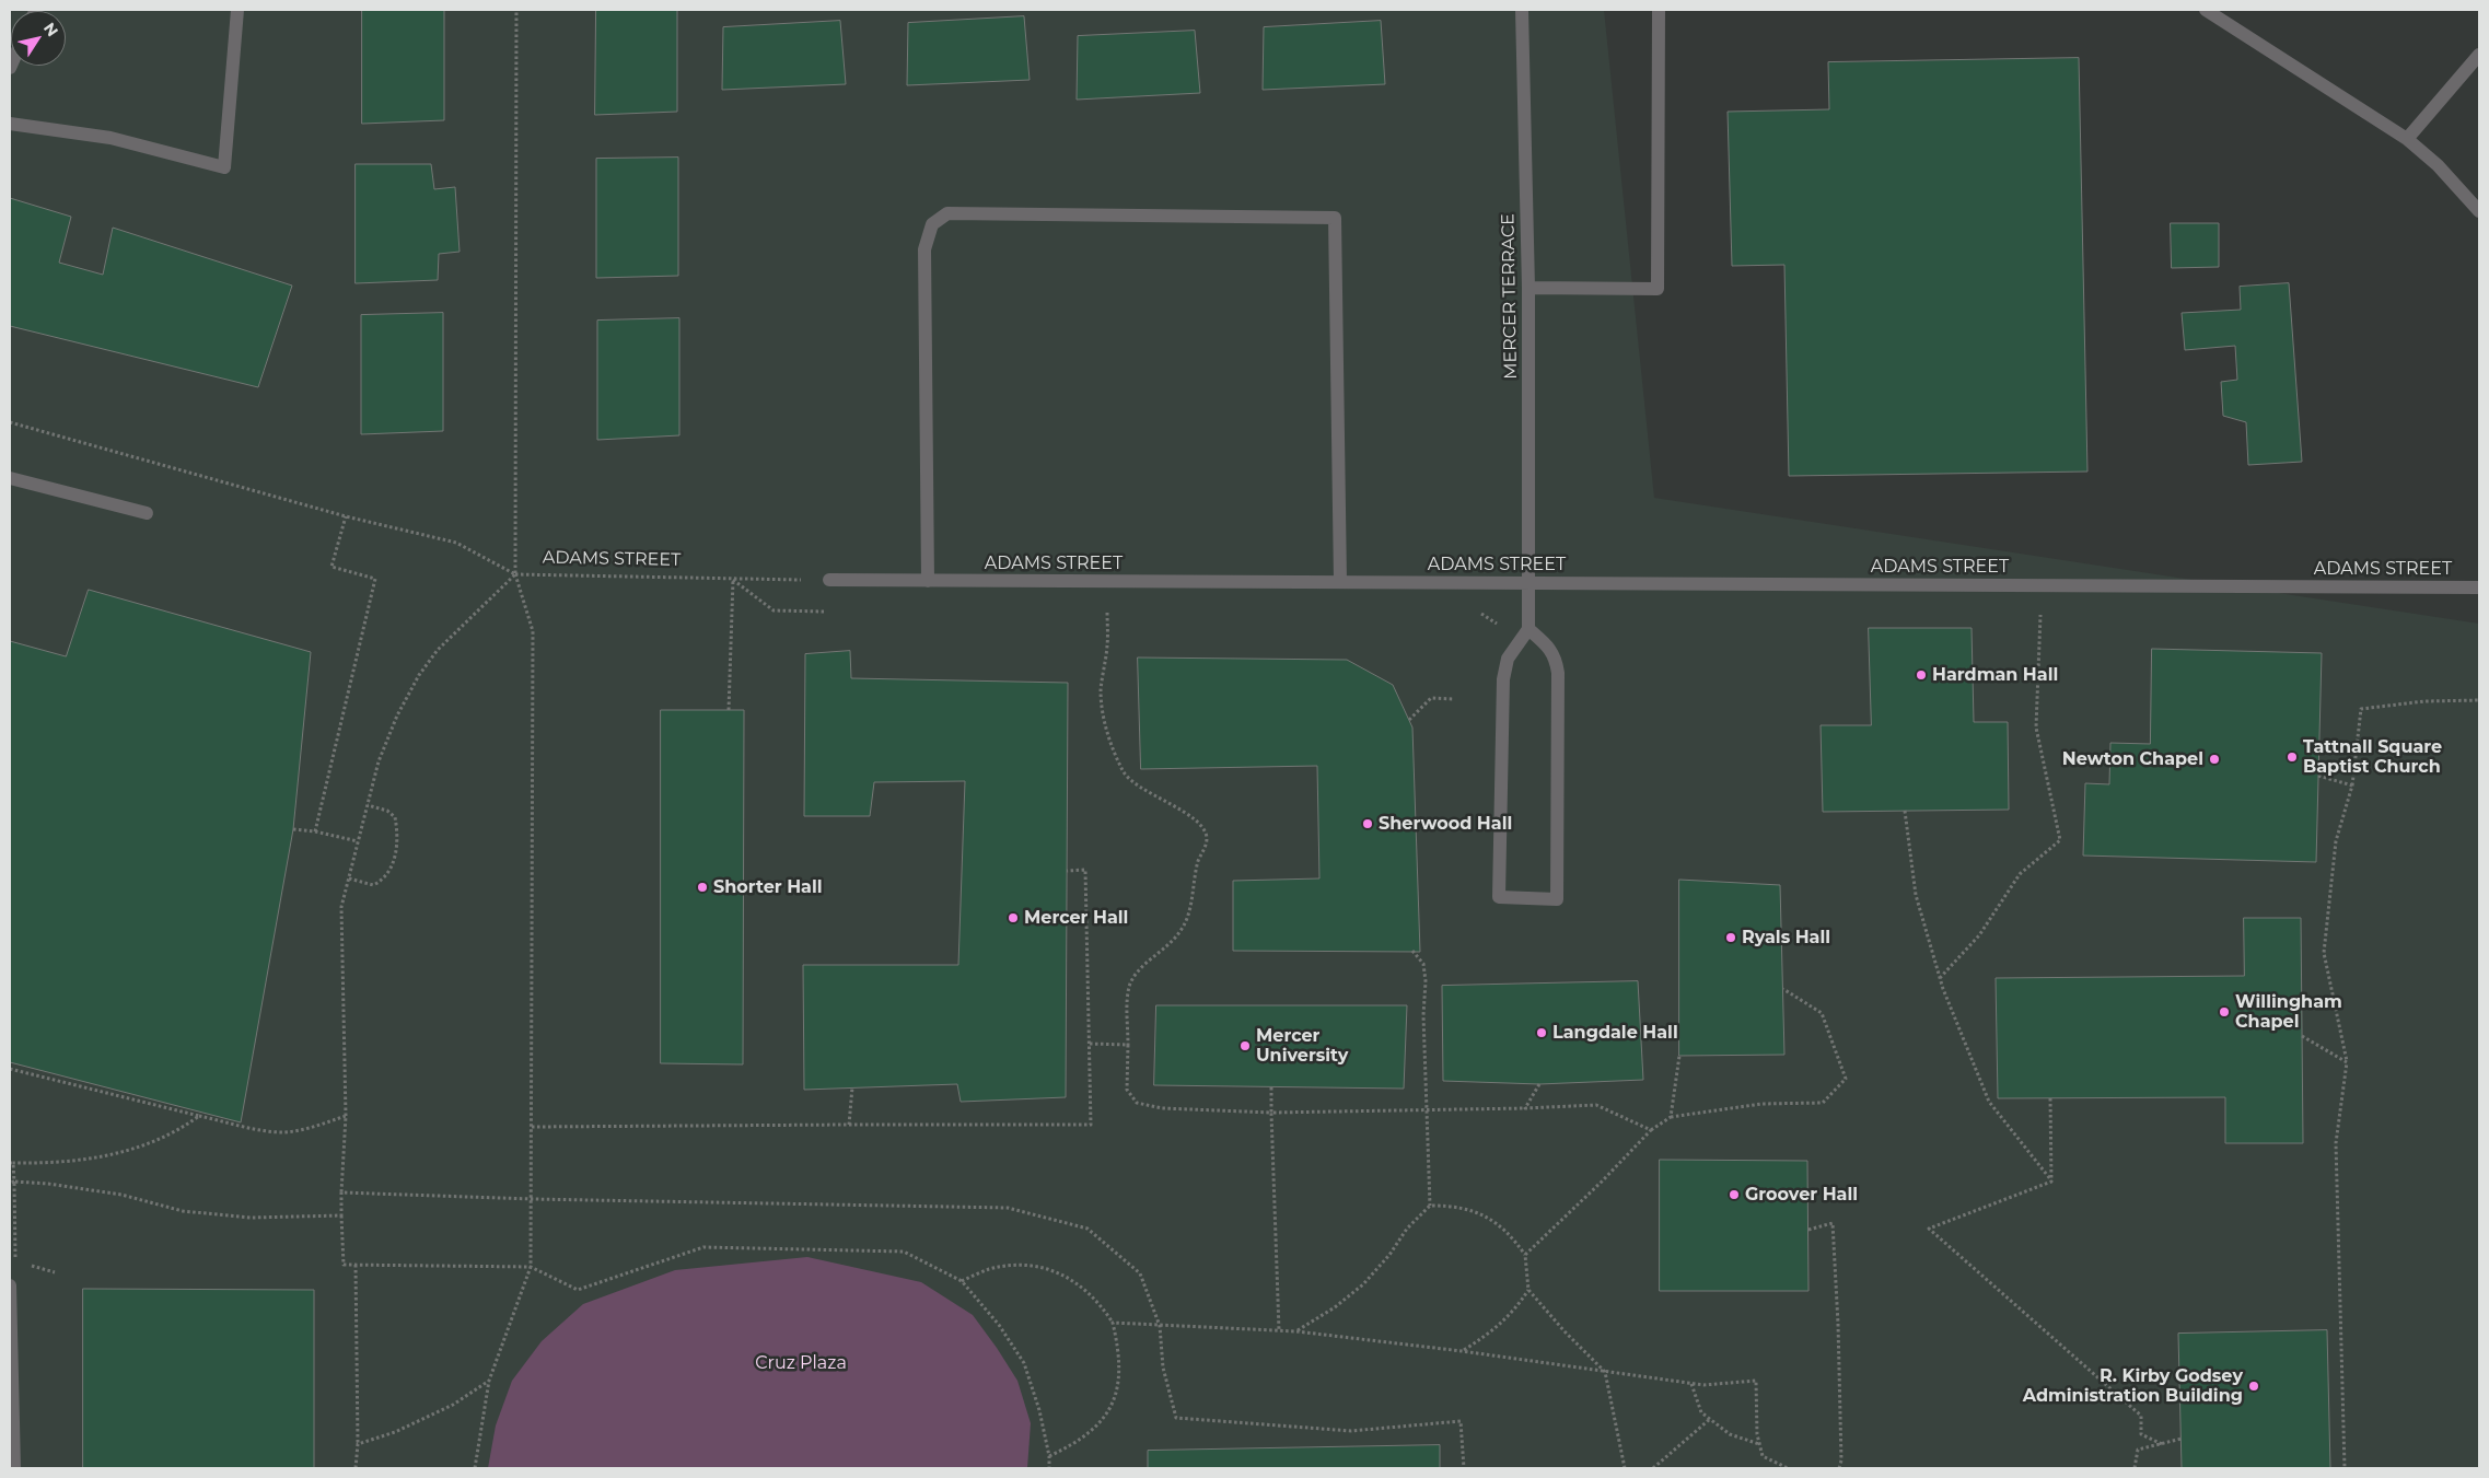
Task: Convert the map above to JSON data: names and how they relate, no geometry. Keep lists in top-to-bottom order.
{
  "streets": {
    "street": ["MERCER TERRACE", "ADAMS STREET"]
  },
  "crossings": [
    ["MERCER TERRACE", "ADAMS STREET"]
  ],
  "parks": ["Cruz Plaza"],
  "places": [
    "Hardman Hall",
    "Tattnall Square Baptist Church",
    "Newton Chapel",
    "Sherwood Hall",
    "Shorter Hall",
    "Mercer Hall",
    "Ryals Hall",
    "Willingham Chapel",
    "Langdale Hall",
    "Mercer University",
    "Groover Hall",
    "R. Kirby Godsey Administration Building"
  ],
  "north": "top right"
}
